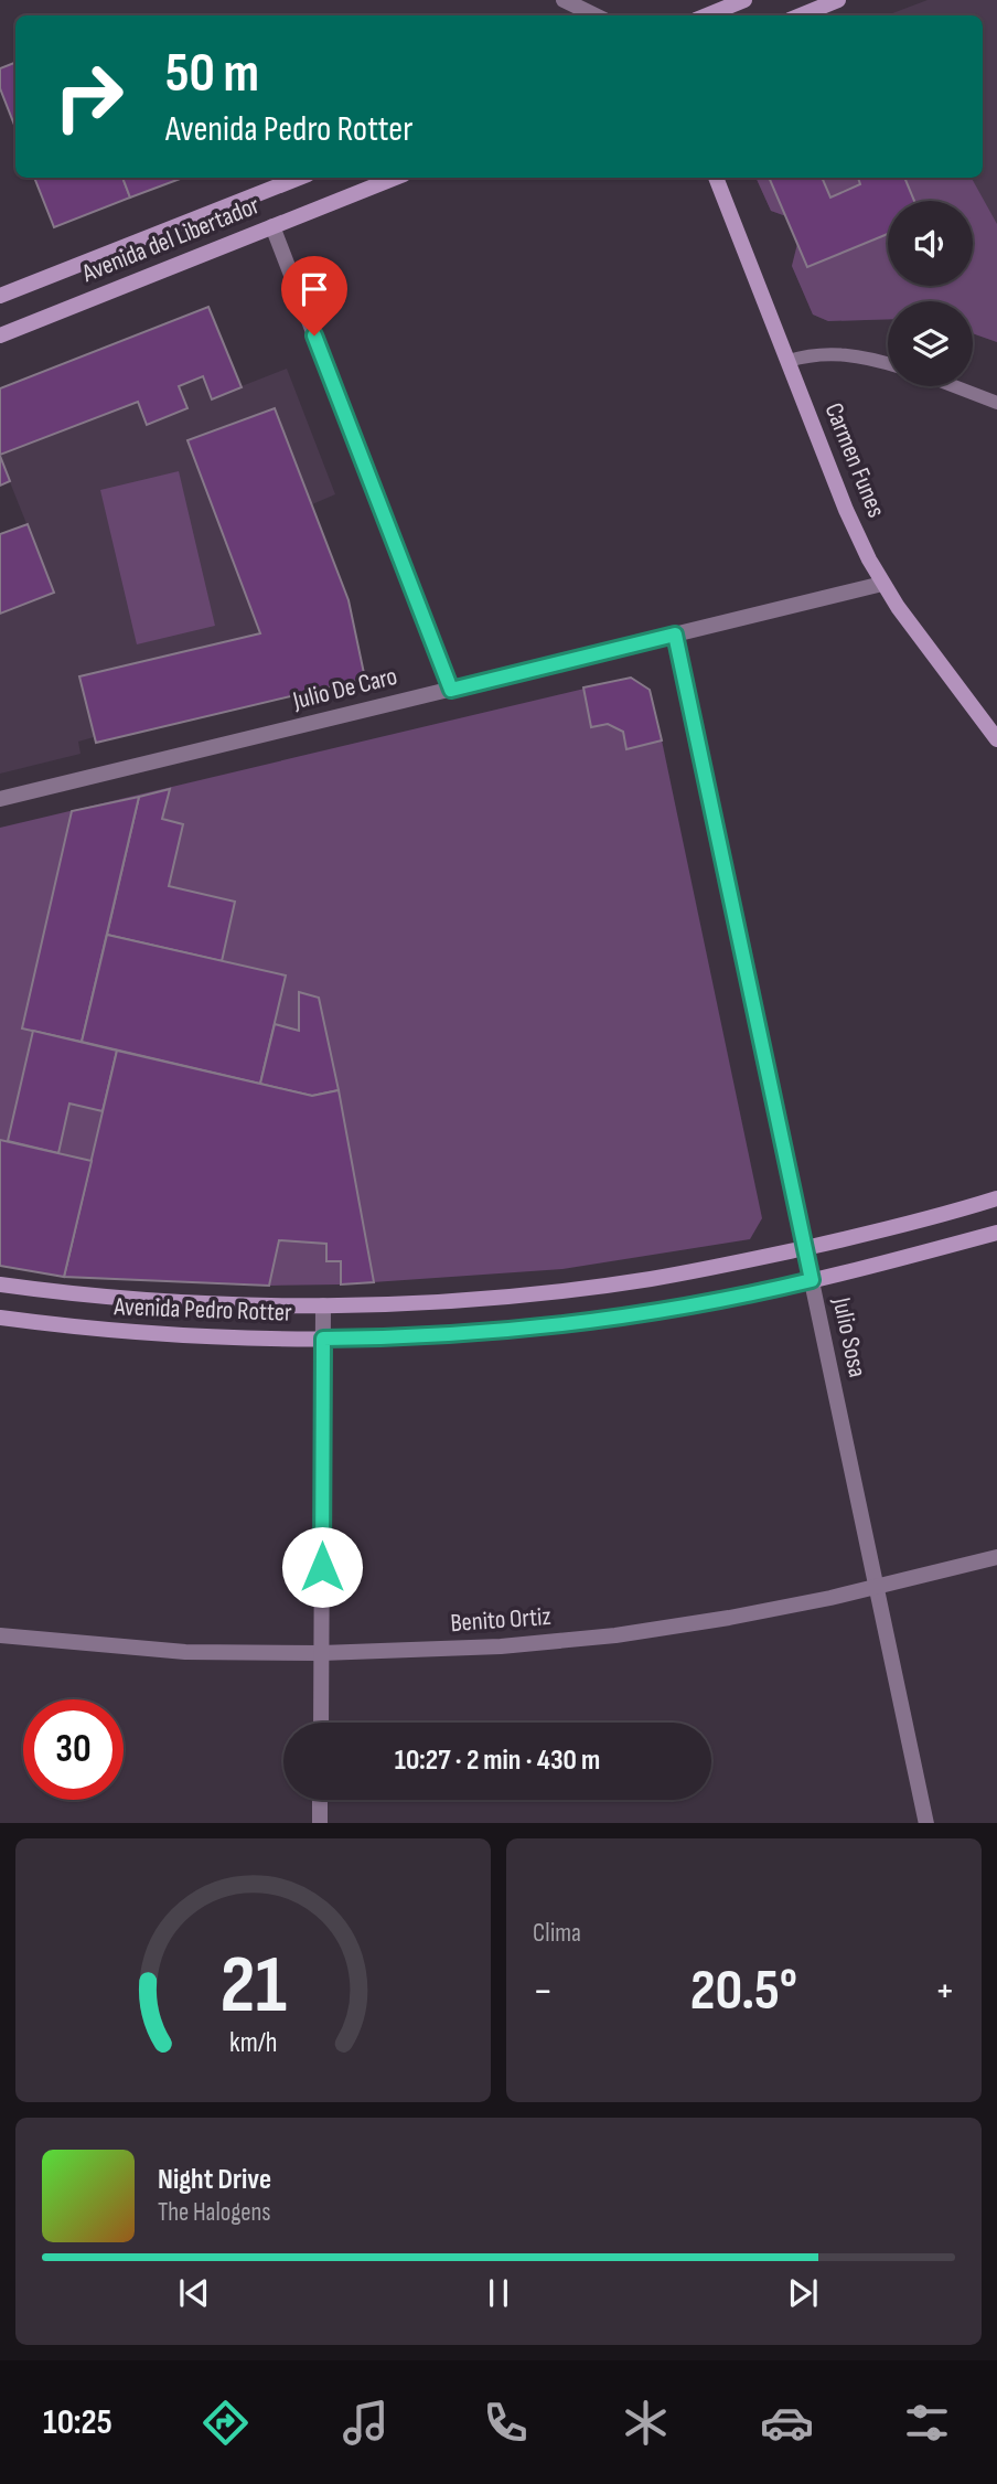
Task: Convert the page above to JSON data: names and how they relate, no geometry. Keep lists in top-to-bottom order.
{
  "streets": {
    "main road": ["Avenida del Libertador", "Carmen Funes", "Avenida Pedro Rotter"],
    "street": ["Julio De Caro", "Julio Sosa", "Benito Ortiz"]
  },
  "crossings": [
    ["Carmen Funes", "Julio De Caro"],
    ["Julio De Caro", "Julio Sosa"],
    ["Avenida Pedro Rotter", "Julio Sosa"],
    ["Julio Sosa", "Benito Ortiz"]
  ],
  "page": {
    "turn": ["50 m", "Avenida Pedro Rotter"],
    "limit": "30",
    "trip": "10:27 · 2 min · 430 m",
    "tile": "Clima",
    "heat": ["−", "20.5°", "+"],
    "song": ["Night Drive", "The Halogens"],
    "tabs": "10:25",
    "gauge": ["21", "km/h"]
  }
}
